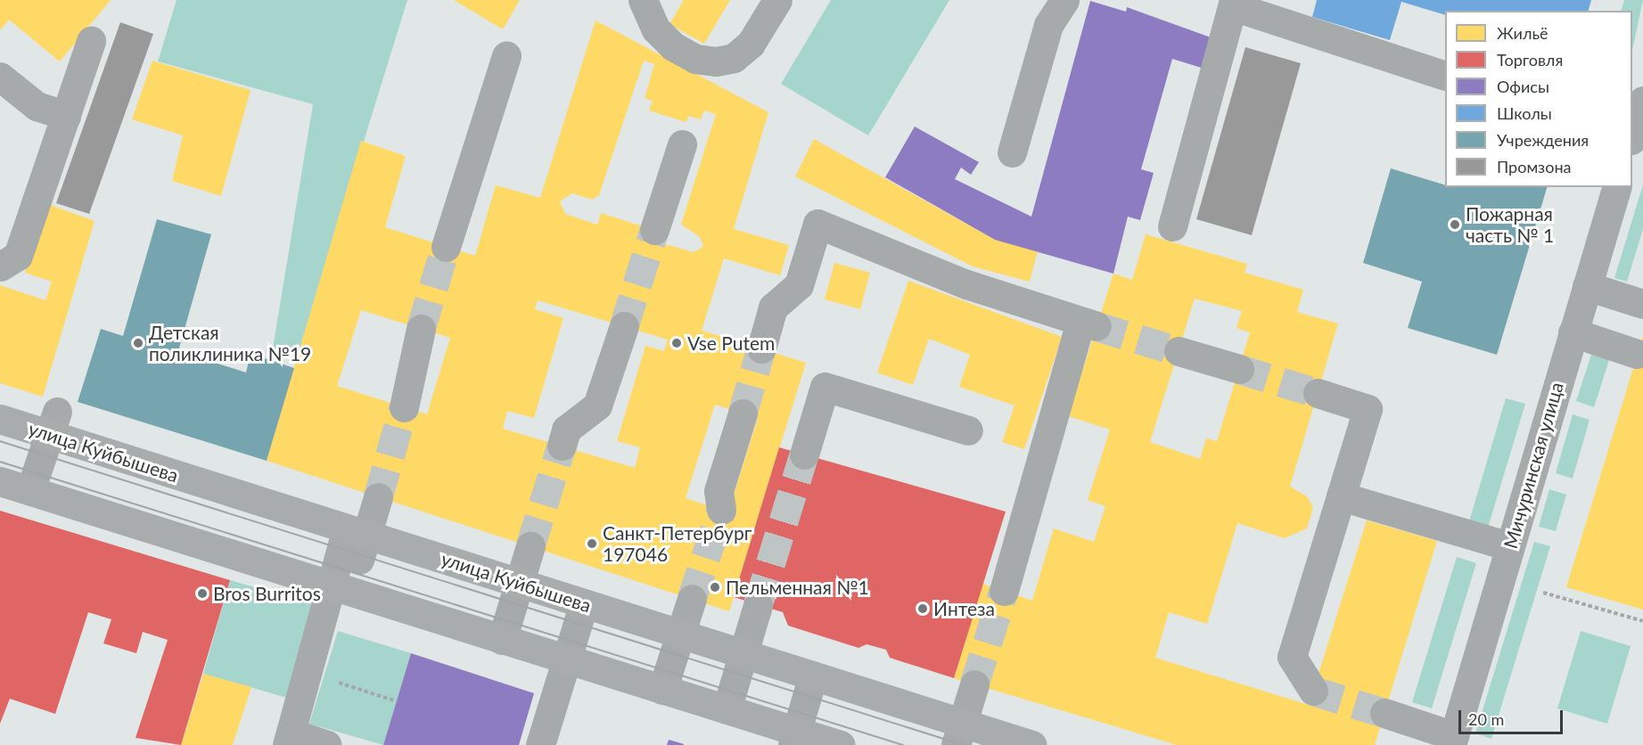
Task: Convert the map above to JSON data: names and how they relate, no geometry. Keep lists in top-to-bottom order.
{
  "streets": {
    "main road": ["улица Куйбышева"],
    "street": ["Мичуринская улица"]
  },
  "places": [
    "Пожарная часть № 1",
    "Детская поликлиника №19",
    "Vse Putem",
    "Санкт-Петербург 197046",
    "Пельменная №1",
    "Bros Burritos",
    "Интеза"
  ],
  "legend": [
    "Жильё",
    "Торговля",
    "Офисы",
    "Школы",
    "Учреждения",
    "Промзона"
  ],
  "scale_bar": "20 m"
}
